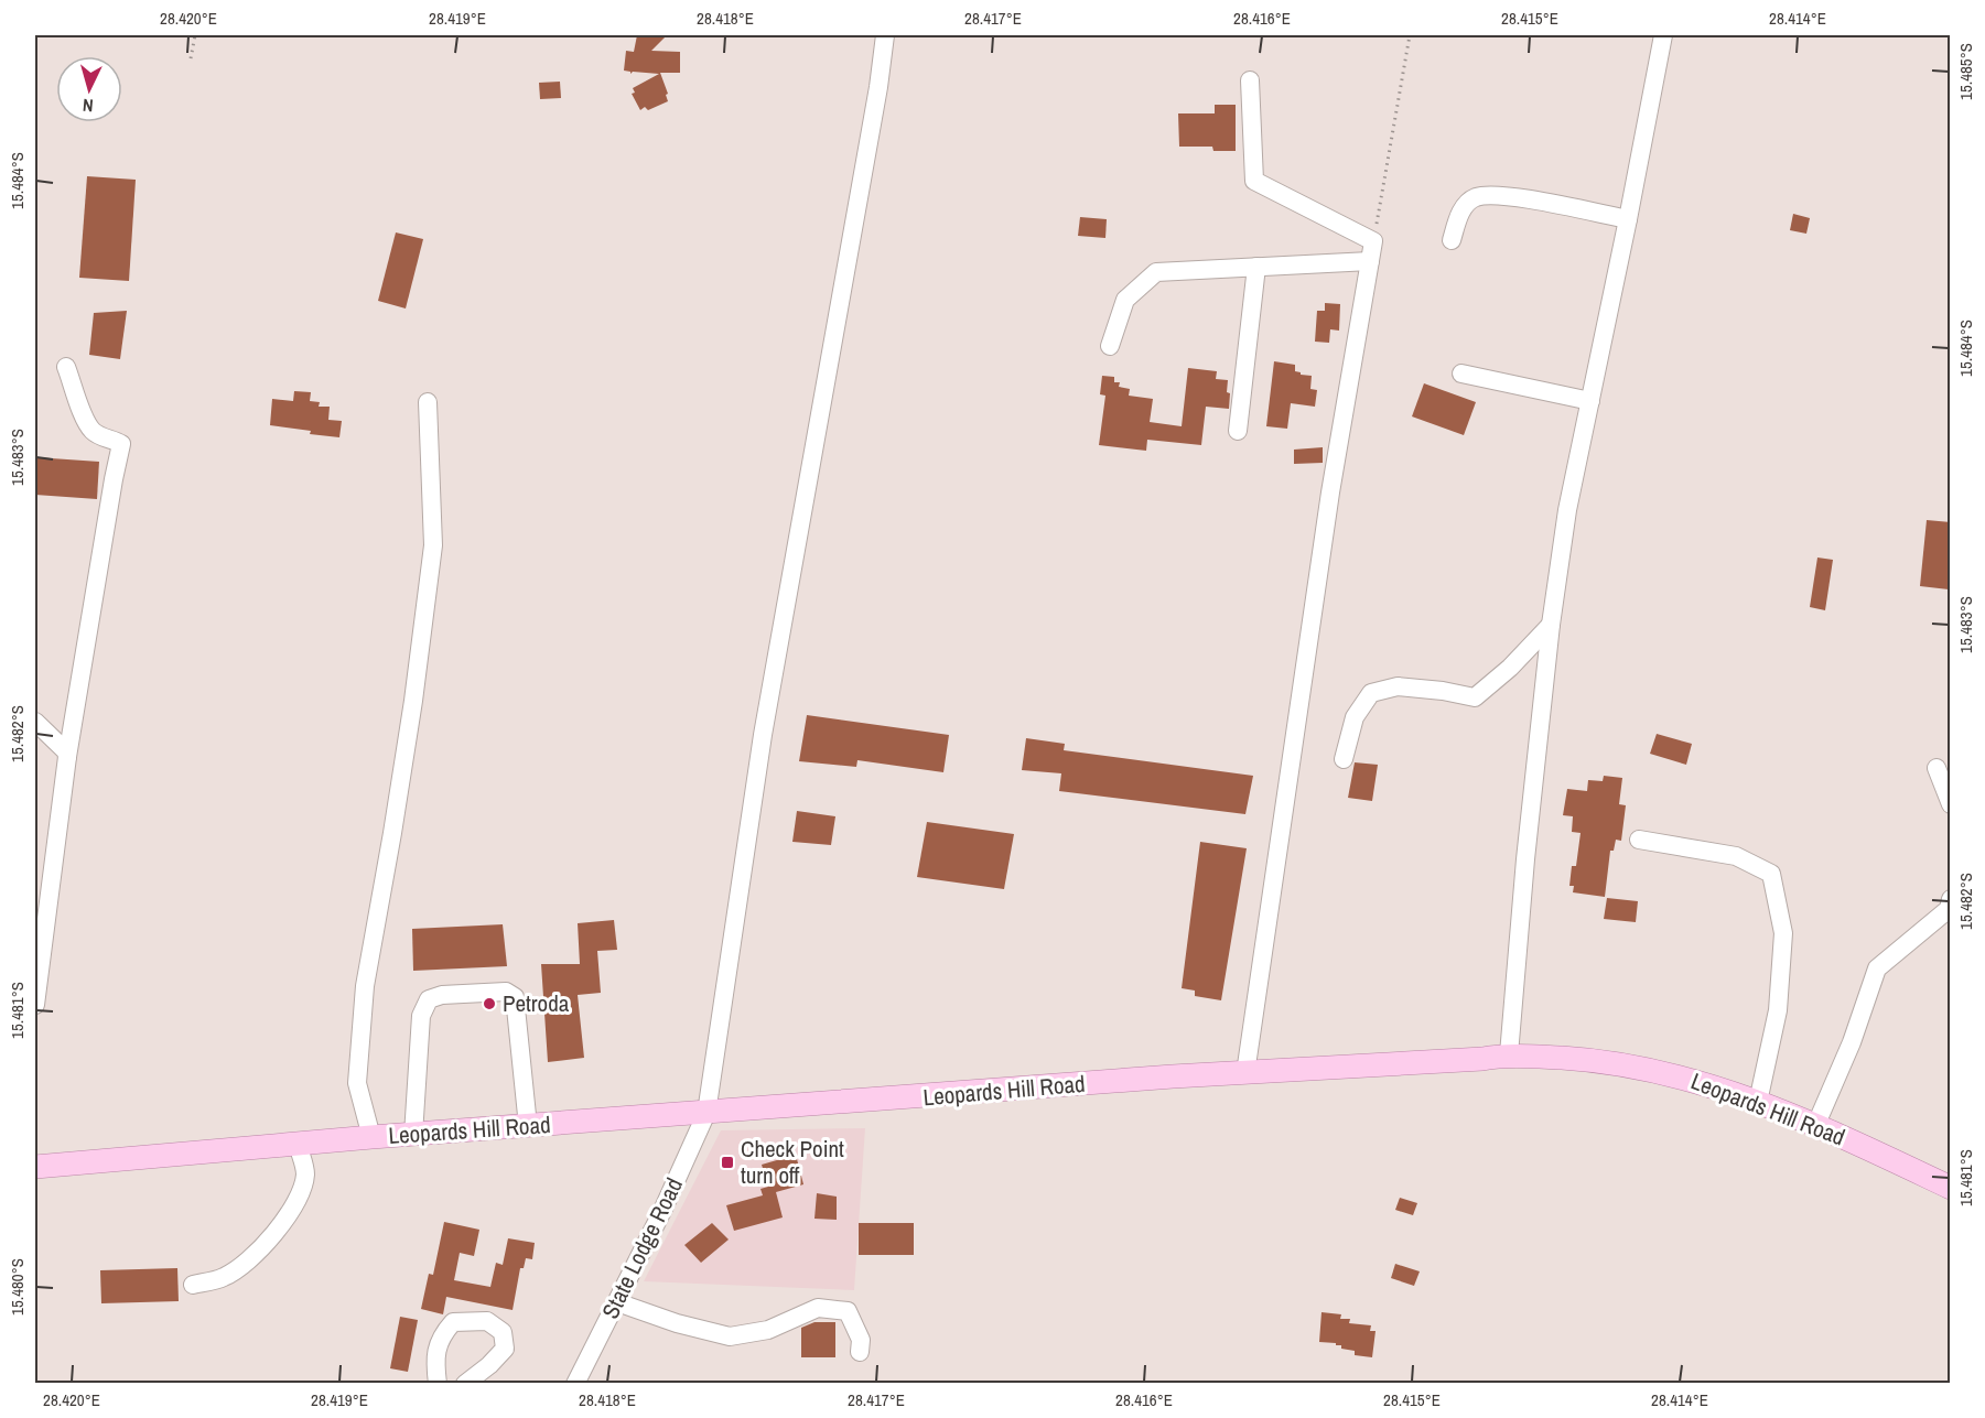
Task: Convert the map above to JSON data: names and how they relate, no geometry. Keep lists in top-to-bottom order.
{
  "streets": {
    "main road": ["Leopards Hill Road"],
    "street": ["State Lodge Road"]
  },
  "crossings": [
    ["Leopards Hill Road", "State Lodge Road"]
  ],
  "places": {
    "other": ["Petroda"],
    "transit": ["Check Point turn off"]
  },
  "north": "bottom",
  "coordinates": [
    "28.420°E",
    "28.419°E",
    "28.418°E",
    "28.417°E",
    "28.416°E",
    "28.415°E",
    "28.414°E",
    "15.485°S",
    "15.484°S",
    "15.483°S",
    "15.482°S",
    "15.481°S",
    "15.480°S"
  ]
}
